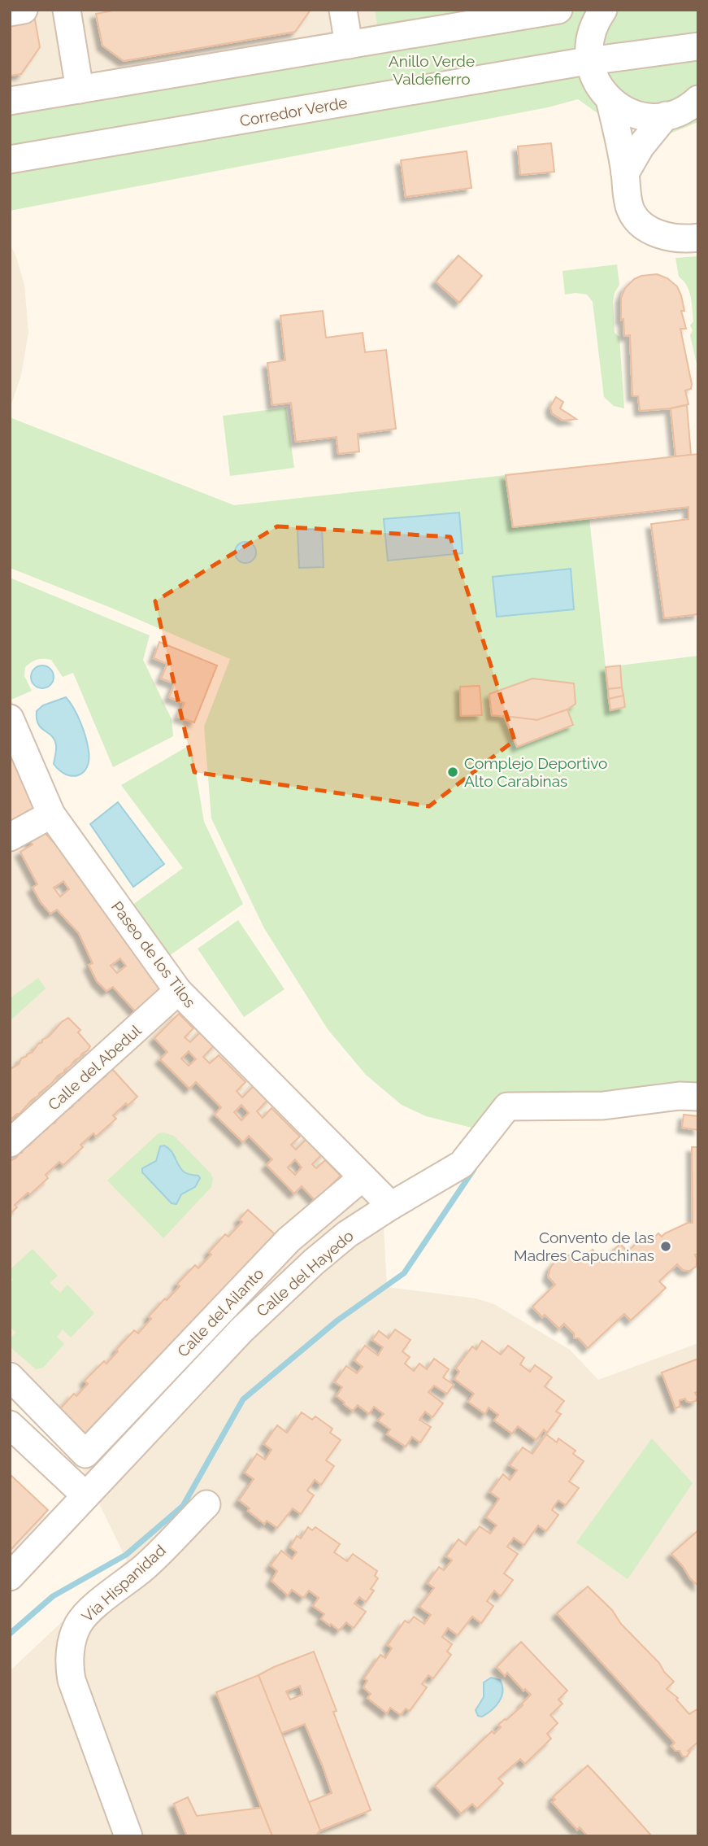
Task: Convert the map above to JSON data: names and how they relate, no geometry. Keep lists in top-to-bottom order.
{
  "streets": {
    "street": [
      "Corredor Verde",
      "Paseo de los Tilos",
      "Calle del Abedul",
      "Calle del Hayedo",
      "Calle del Ailanto",
      "Vía Hispanidad"
    ]
  },
  "crossings": [
    ["Paseo de los Tilos", "Calle del Abedul"],
    ["Paseo de los Tilos", "Calle del Hayedo"],
    ["Paseo de los Tilos", "Calle del Ailanto"]
  ],
  "parks": ["Anillo Verde Valdefierro"],
  "places": ["Complejo Deportivo Alto Carabinas", "Convento de las Madres Capuchinas"]
}
